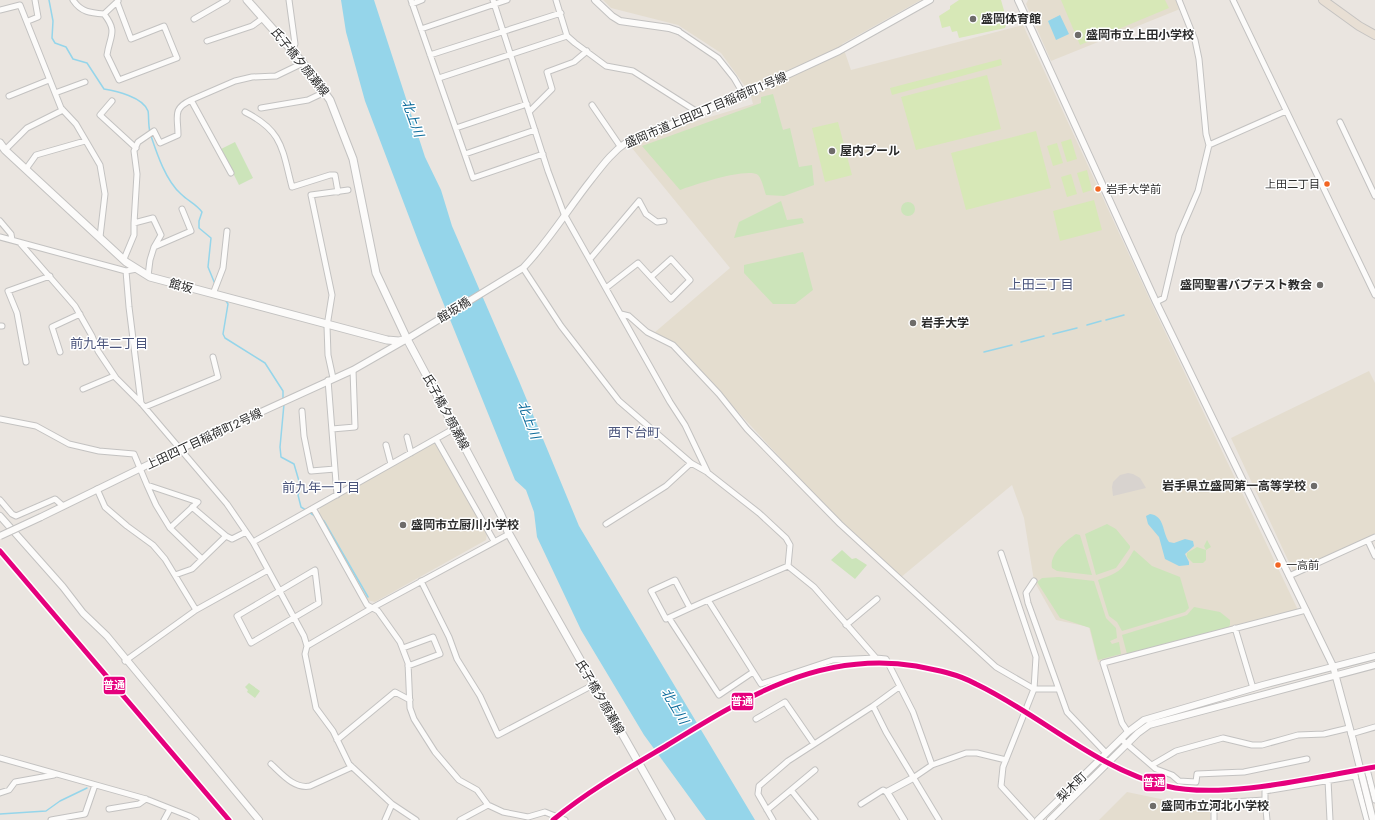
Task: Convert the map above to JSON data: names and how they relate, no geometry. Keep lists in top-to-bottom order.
{
  "streets": {
    "main road": ["氏子橋夕顔瀬線", "館坂"],
    "street": [
      "盛岡市道上田四丁目稲荷町１号線",
      "館坂橋",
      "上田四丁目稲荷町２号線",
      "梨木町"
    ]
  },
  "crossings": [
    ["氏子橋夕顔瀬線", "館坂"],
    ["氏子橋夕顔瀬線", "館坂橋"],
    ["氏子橋夕顔瀬線", "上田四丁目稲荷町２号線"],
    ["盛岡市道上田四丁目稲荷町１号線", "館坂橋"],
    ["館坂", "館坂橋"],
    ["館坂", "上田四丁目稲荷町２号線"],
    ["館坂橋", "上田四丁目稲荷町２号線"]
  ],
  "districts": [
    "上田三丁目",
    "前九年二丁目",
    "西下台町",
    "前九年一丁目"
  ],
  "water": ["北上川"],
  "places": [
    "盛岡体育館",
    "盛岡市立上田小学校",
    "屋内プール",
    "上田二丁目",
    "岩手大学前",
    "盛岡聖書バプテスト教会",
    "岩手大学",
    "岩手県立盛岡第一高等学校",
    "盛岡市立厨川小学校",
    "一高前",
    "盛岡市立河北小学校"
  ],
  "lines": ["transit line 普通"]
}
